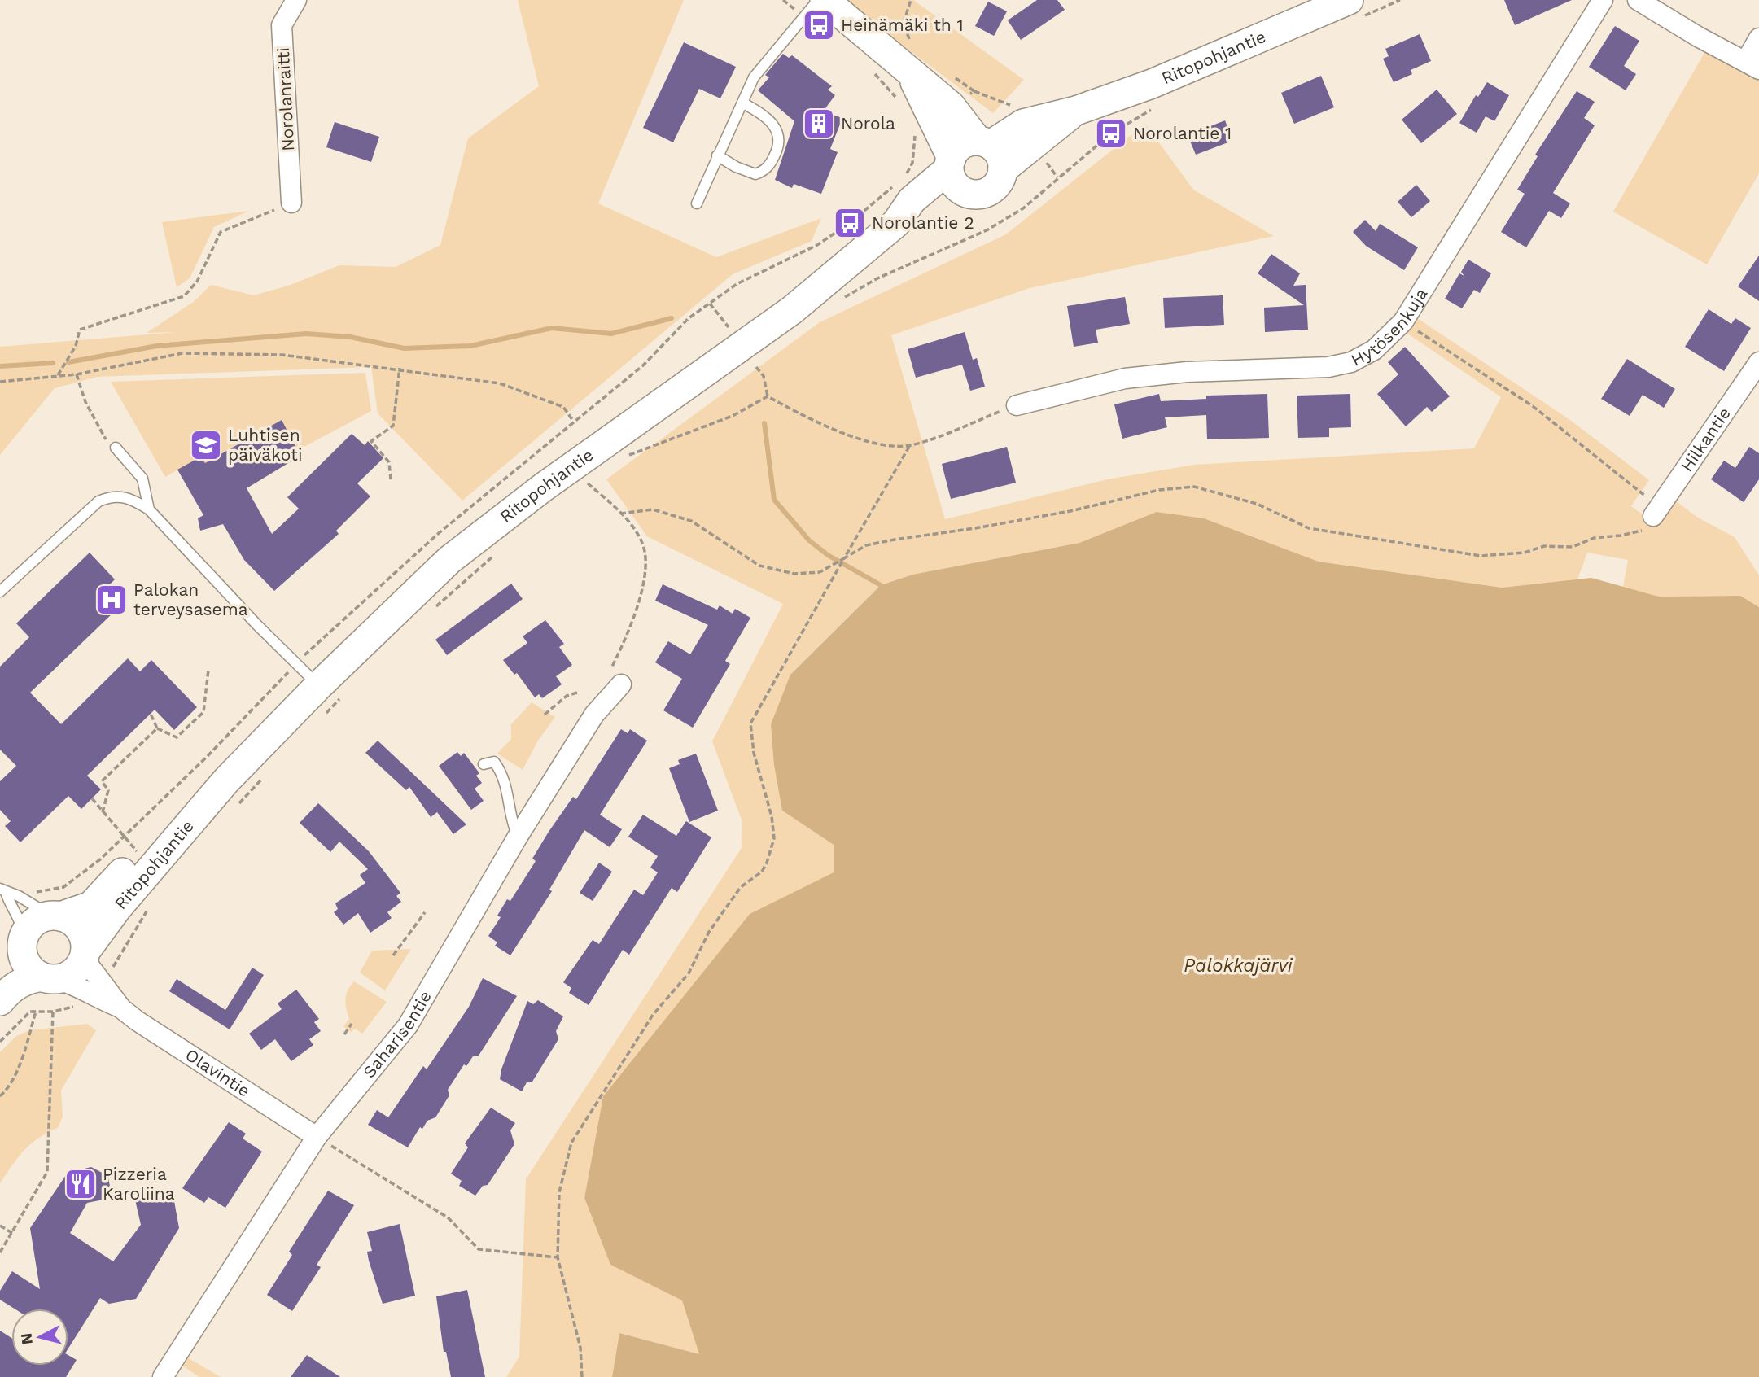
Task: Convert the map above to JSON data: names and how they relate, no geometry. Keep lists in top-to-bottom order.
{
  "streets": {
    "main road": ["Ritopohjantie"],
    "street": [
      "Norolanraitti",
      "Hytösenkuja",
      "Hilkantie",
      "Saharisentie",
      "Olavintie"
    ]
  },
  "crossings": [
    ["Ritopohjantie", "Olavintie"],
    ["Saharisentie", "Olavintie"]
  ],
  "water": ["Palokkajärvi"],
  "places": {
    "bus stop": ["Heinämäki th 1", "Norolantie 1", "Norolantie 2"],
    "building": ["Norola"],
    "school or university": ["Luhtisen päiväkoti"],
    "hospital": ["Palokan terveysasema"],
    "restaurant": ["Pizzeria Karoliina"]
  },
  "north": "left"
}
